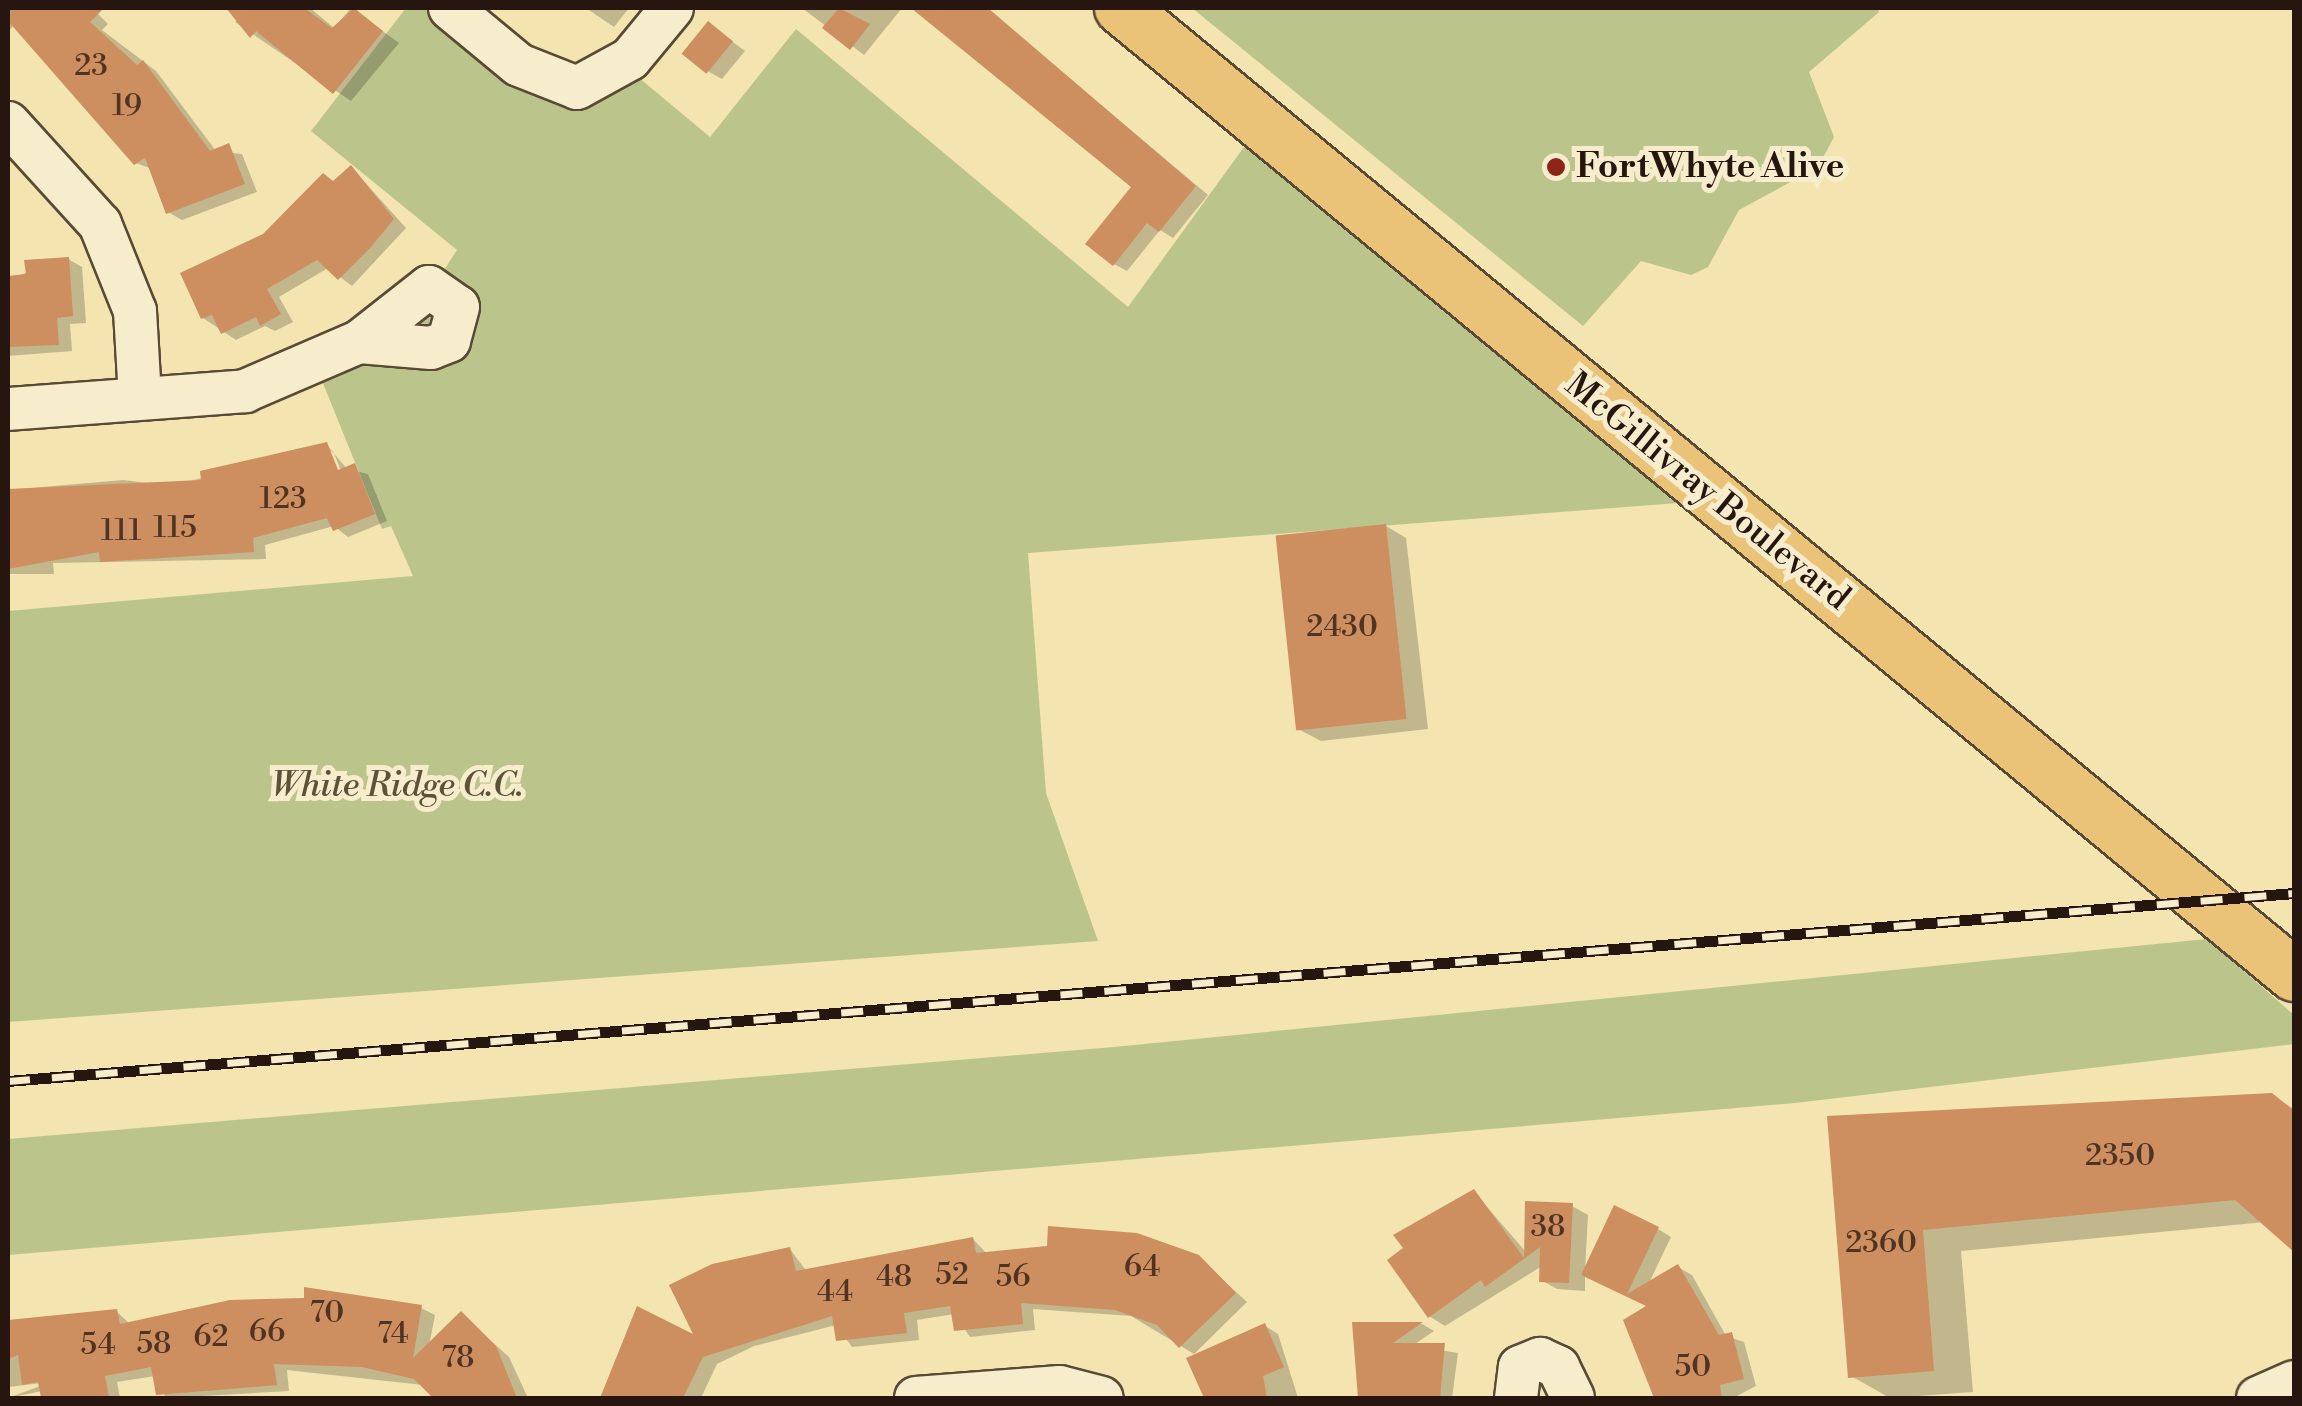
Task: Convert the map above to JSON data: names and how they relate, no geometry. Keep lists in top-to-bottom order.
{
  "streets": {
    "main road": ["McGillivray Boulevard"]
  },
  "parks": ["White Ridge C.C."],
  "places": ["FortWhyte Alive"],
  "house_numbers": [
    "23",
    "19",
    "123",
    "115",
    "111",
    "2430",
    "2350",
    "38",
    "2360",
    "64",
    "52",
    "48",
    "56",
    "44",
    "70",
    "66",
    "74",
    "62",
    "58",
    "54",
    "78",
    "50"
  ]
}
